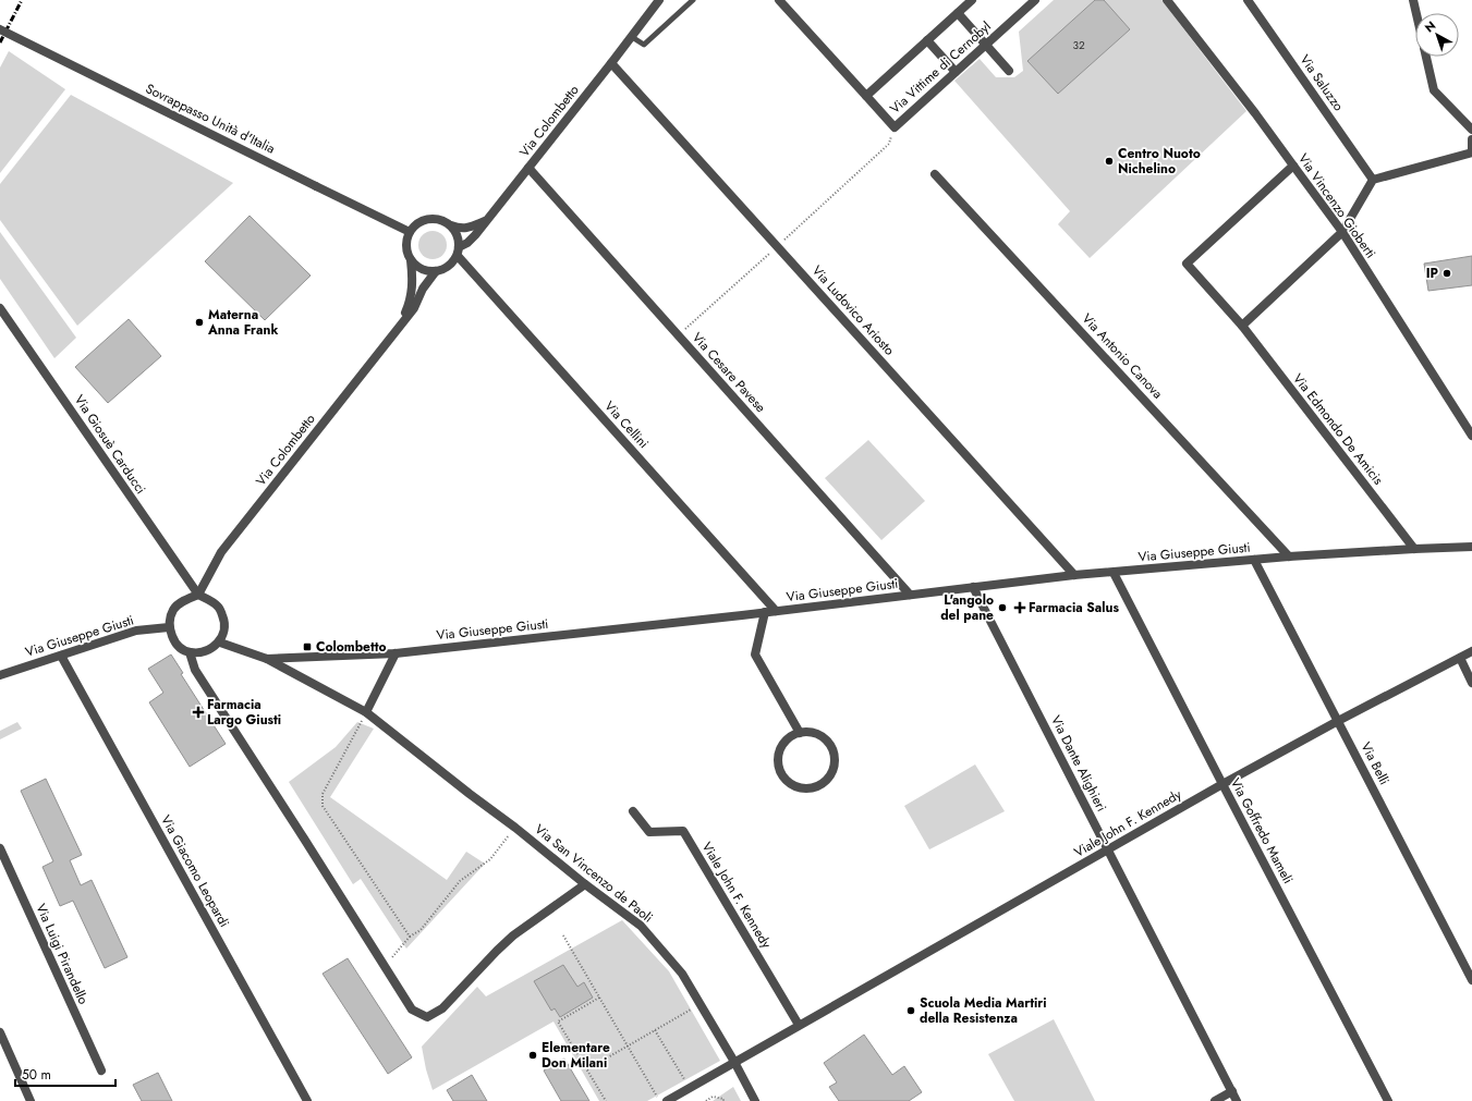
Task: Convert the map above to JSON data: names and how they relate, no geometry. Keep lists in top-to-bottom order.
{
  "streets": {
    "street": [
      "Via Vittime di Cernobyl",
      "Via Saluzzo",
      "Sovrappasso Unità d'Italia",
      "Via Colombetto",
      "Via Vincenzo Gioberti",
      "Via Ludovico Ariosto",
      "Via Antonio Canova",
      "Via Cesare Pavese",
      "Via Cellini",
      "Via Edmondo De Amicis",
      "Via Giosuè Carducci",
      "Via Giuseppe Giusti",
      "Via Dante Alighieri",
      "Via Belli",
      "Viale John F. Kennedy",
      "Via Goffredo Mameli",
      "Via Giacomo Leopardi",
      "Via San Vincenzo de Paoli",
      "Via Luigi Pirandello"
    ]
  },
  "crossings": [
    ["Sovrappasso Unità d'Italia", "Via Colombetto"],
    ["Sovrappasso Unità d'Italia", "Via Cellini"],
    ["Via Colombetto", "Via Ludovico Ariosto"],
    ["Via Colombetto", "Via Cesare Pavese"],
    ["Via Colombetto", "Via Cellini"],
    ["Via Colombetto", "Via Giosuè Carducci"],
    ["Via Colombetto", "Via Giuseppe Giusti"],
    ["Via Vincenzo Gioberti", "Via Edmondo De Amicis"],
    ["Via Ludovico Ariosto", "Via Giuseppe Giusti"],
    ["Via Antonio Canova", "Via Giuseppe Giusti"],
    ["Via Cesare Pavese", "Via Giuseppe Giusti"],
    ["Via Cellini", "Via Giuseppe Giusti"],
    ["Via Edmondo De Amicis", "Via Giuseppe Giusti"],
    ["Via Giosuè Carducci", "Via Giuseppe Giusti"],
    ["Via Giuseppe Giusti", "Via Dante Alighieri"],
    ["Via Giuseppe Giusti", "Via Belli"],
    ["Via Giuseppe Giusti", "Via Goffredo Mameli"],
    ["Via Giuseppe Giusti", "Via Giacomo Leopardi"],
    ["Via Giuseppe Giusti", "Via San Vincenzo de Paoli"],
    ["Via Dante Alighieri", "Viale John F. Kennedy"],
    ["Via Belli", "Viale John F. Kennedy"],
    ["Viale John F. Kennedy", "Via Goffredo Mameli"],
    ["Viale John F. Kennedy", "Via San Vincenzo de Paoli"]
  ],
  "places": {
    "other": [
      "Centro Nuoto Nichelino",
      "IP",
      "Materna Anna Frank",
      "L'angolo del pane",
      "Scuola Media Martiri della Resistenza",
      "Elementare Don Milani"
    ],
    "health": ["Farmacia Salus", "Farmacia Largo Giusti"],
    "transit": ["Colombetto"]
  },
  "house_numbers": ["32"],
  "scale_bar": "50 m",
  "north": "top left"
}
